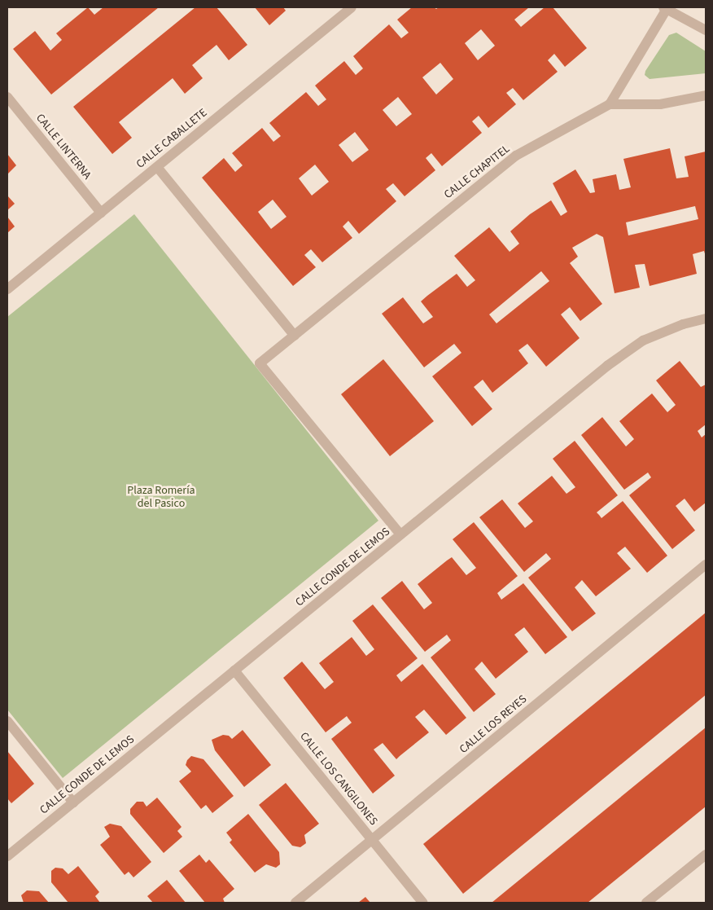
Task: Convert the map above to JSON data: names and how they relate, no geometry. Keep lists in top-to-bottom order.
{
  "streets": {
    "street": [
      "CALLE CABALLETE",
      "CALLE LINTERNA",
      "CALLE CHAPITEL",
      "CALLE CONDE DE LEMOS",
      "CALLE LOS REYES",
      "CALLE LOS CANGILONES"
    ]
  },
  "crossings": [
    ["CALLE CABALLETE", "CALLE LINTERNA"],
    ["CALLE CHAPITEL", "CALLE CONDE DE LEMOS"],
    ["CALLE CONDE DE LEMOS", "CALLE LOS CANGILONES"],
    ["CALLE LOS REYES", "CALLE LOS CANGILONES"]
  ],
  "parks": ["Plaza Romería del Pasico"]
}
